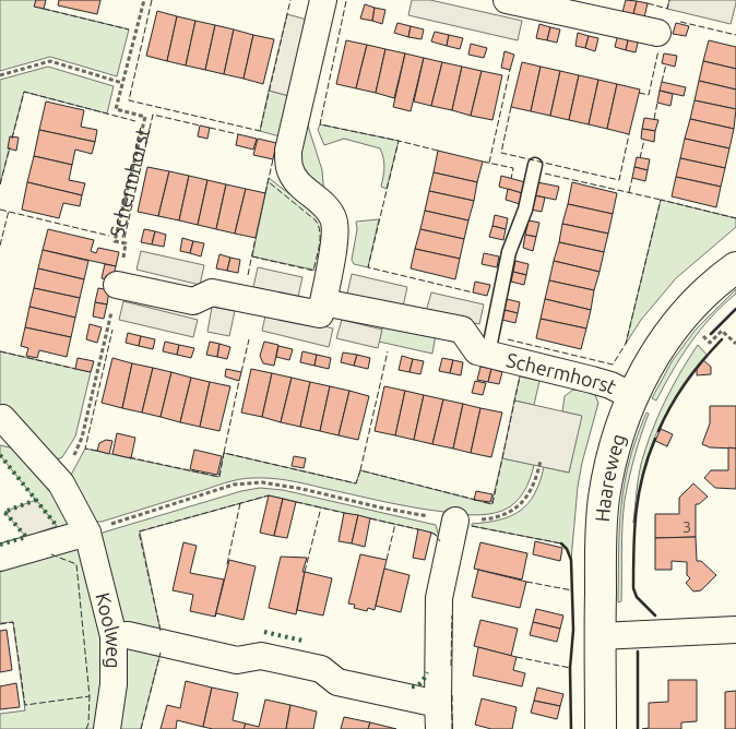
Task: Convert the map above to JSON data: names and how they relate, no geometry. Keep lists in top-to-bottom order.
{
  "streets": {
    "main road": ["Haareweg"],
    "street": ["Schermhorst", "Koolweg"]
  },
  "crossings": [
    ["Schermhorst", "Haareweg"],
    ["Schermhorst", "Koolweg"]
  ],
  "house_numbers": ["3"]
}
